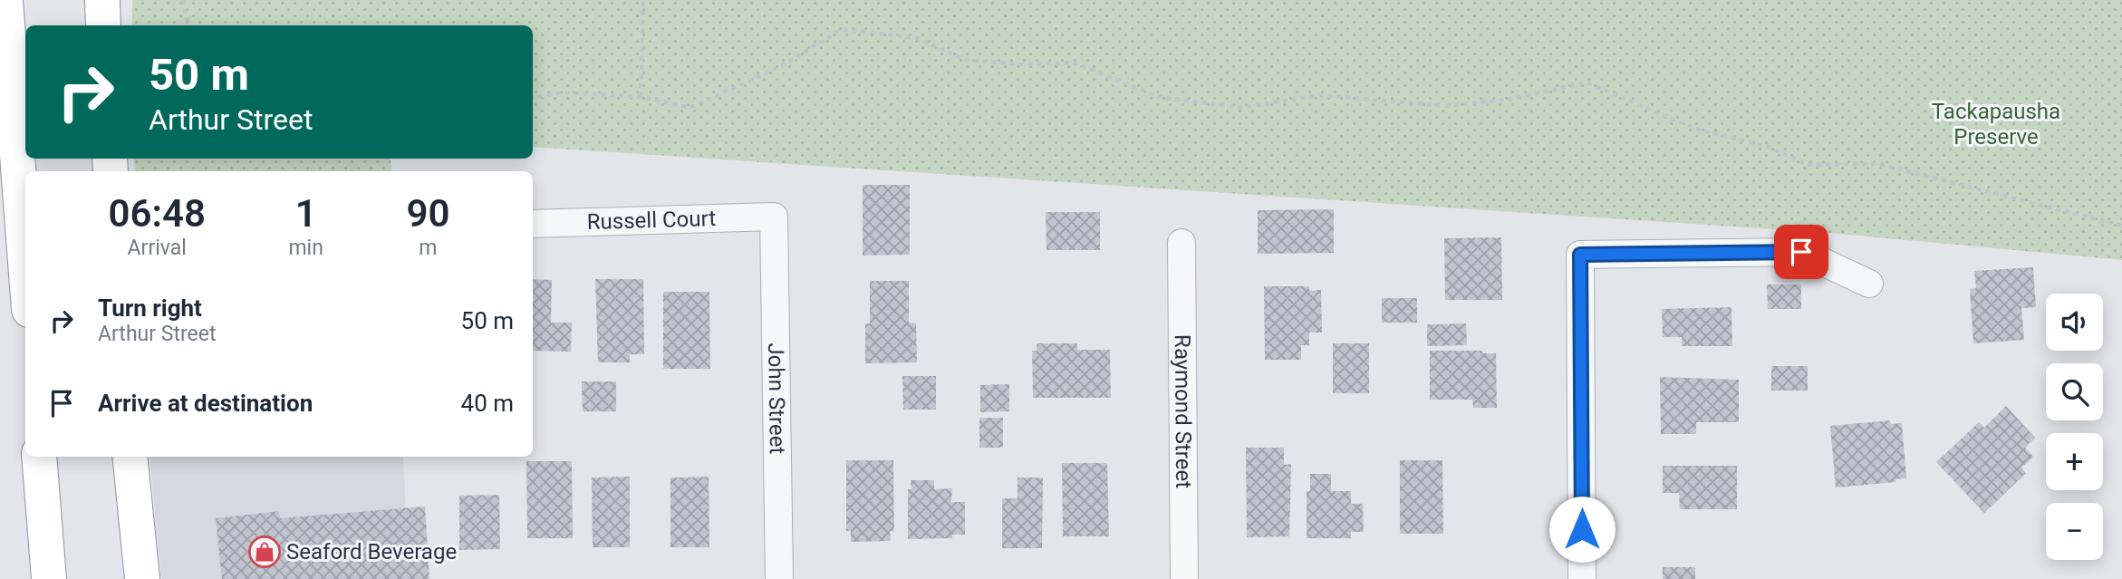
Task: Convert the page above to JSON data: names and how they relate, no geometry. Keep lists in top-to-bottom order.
{
  "streets": {
    "street": ["Russell Court", "John Street", "Raymond Street"]
  },
  "crossings": [
    ["Russell Court", "John Street"]
  ],
  "parks": ["Tackapausha Preserve"],
  "places": {
    "shop": ["Seaford Beverage"]
  },
  "page": {
    "turn": ["50 m", "Arthur Street"],
    "eta": [
      "06:48",
      "Arrival",
      "1",
      "min",
      "90",
      "m"
    ],
    "list": [
      {
        "name": "Turn right",
        "note": "Arthur Street",
        "value": "50 m"
      },
      {
        "name": "Arrive at destination",
        "value": "40 m"
      }
    ],
    "map_buttons": ["+", "−"]
  }
}
